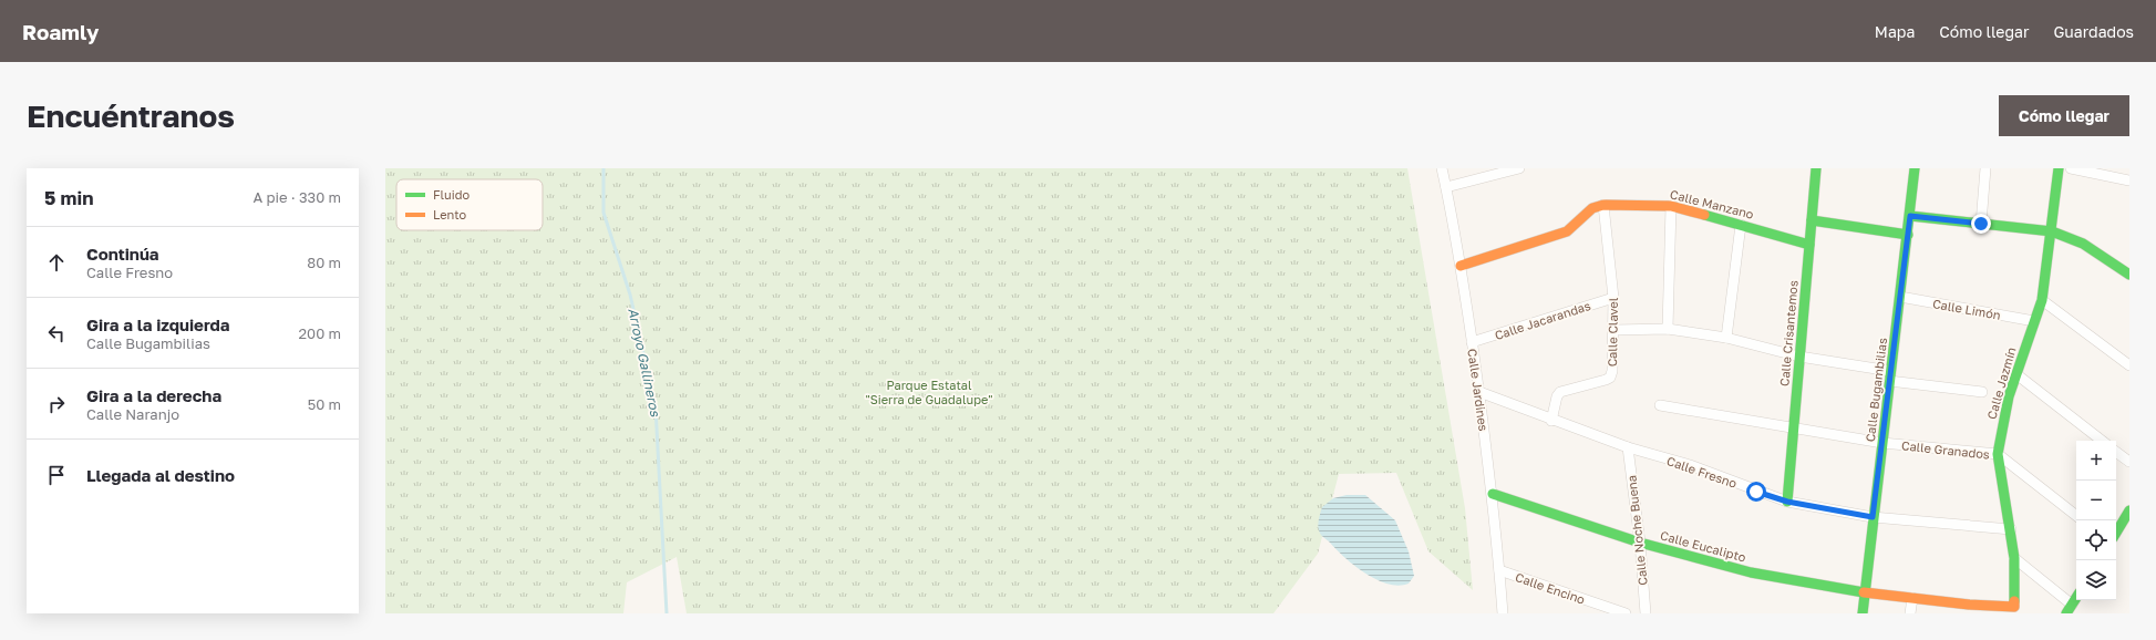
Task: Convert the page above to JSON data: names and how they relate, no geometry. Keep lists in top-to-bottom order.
{
  "streets": {
    "street": [
      "Calle Manzano",
      "Calle Limón",
      "Calle Jacarandas",
      "Calle Clavel",
      "Calle Crisantemos",
      "Calle Jazmín",
      "Calle Jardines",
      "Calle Bugambilias",
      "Calle Granados",
      "Calle Fresno",
      "Calle Noche Buena",
      "Calle Eucalipto",
      "Calle Encino"
    ]
  },
  "crossings": [
    ["Calle Manzano", "Calle Clavel"],
    ["Calle Manzano", "Calle Crisantemos"],
    ["Calle Manzano", "Calle Jardines"],
    ["Calle Limón", "Calle Jazmín"],
    ["Calle Limón", "Calle Bugambilias"],
    ["Calle Jacarandas", "Calle Clavel"],
    ["Calle Jacarandas", "Calle Jardines"],
    ["Calle Clavel", "Calle Fresno"],
    ["Calle Crisantemos", "Calle Granados"],
    ["Calle Crisantemos", "Calle Fresno"],
    ["Calle Jazmín", "Calle Granados"],
    ["Calle Jazmín", "Calle Fresno"],
    ["Calle Jazmín", "Calle Eucalipto"],
    ["Calle Jardines", "Calle Fresno"],
    ["Calle Jardines", "Calle Eucalipto"],
    ["Calle Jardines", "Calle Encino"],
    ["Calle Bugambilias", "Calle Granados"],
    ["Calle Bugambilias", "Calle Fresno"],
    ["Calle Bugambilias", "Calle Eucalipto"],
    ["Calle Fresno", "Calle Noche Buena"],
    ["Calle Noche Buena", "Calle Eucalipto"]
  ],
  "water": ["Arroyo Gallineros"],
  "parks": ["Parque Estatal \"Sierra de Guadalupe\""],
  "legend": ["Fluido", "Lento"],
  "page": {
    "header": "Roamly",
    "nav": ["Mapa", "Cómo llegar", "Guardados"],
    "buttons": "Cómo llegar",
    "title": "Encuéntranos",
    "heading": ["5 min", "A pie · 330 m"],
    "list": [
      ["Continúa", "Calle Fresno", "80 m"],
      ["Gira a la izquierda", "Calle Bugambilias", "200 m"],
      ["Gira a la derecha", "Calle Naranjo", "50 m"],
      "Llegada al destino"
    ],
    "map_buttons": ["+", "−"]
  }
}
